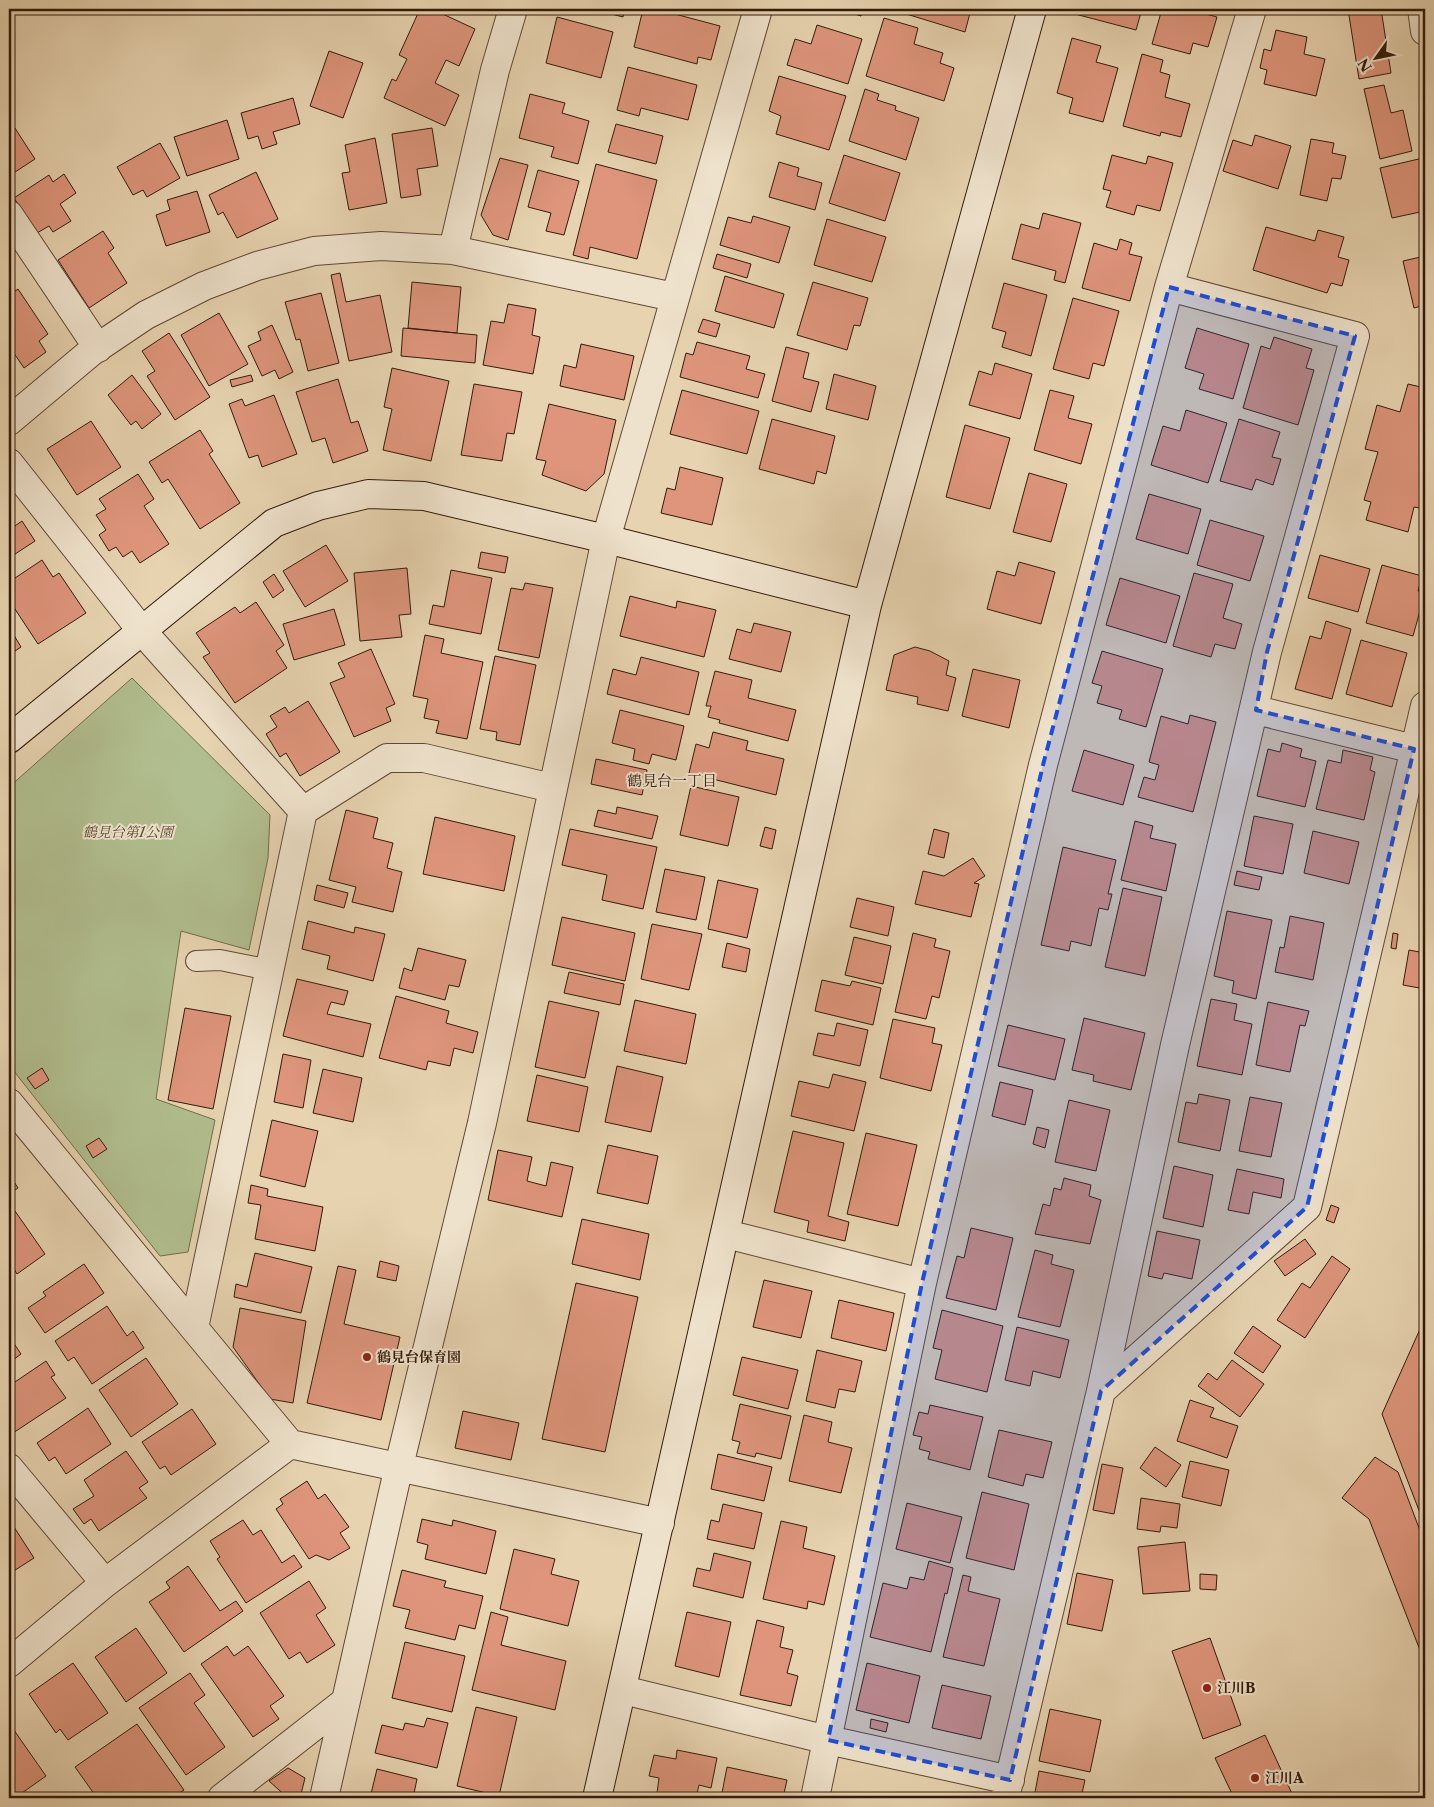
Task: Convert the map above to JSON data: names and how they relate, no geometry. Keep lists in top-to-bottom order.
{
  "districts": ["鶴見台一丁目"],
  "parks": ["鶴見台第1公園"],
  "places": ["鶴見台保育園", "江川B", "江川A"],
  "north": "bottom left"
}
